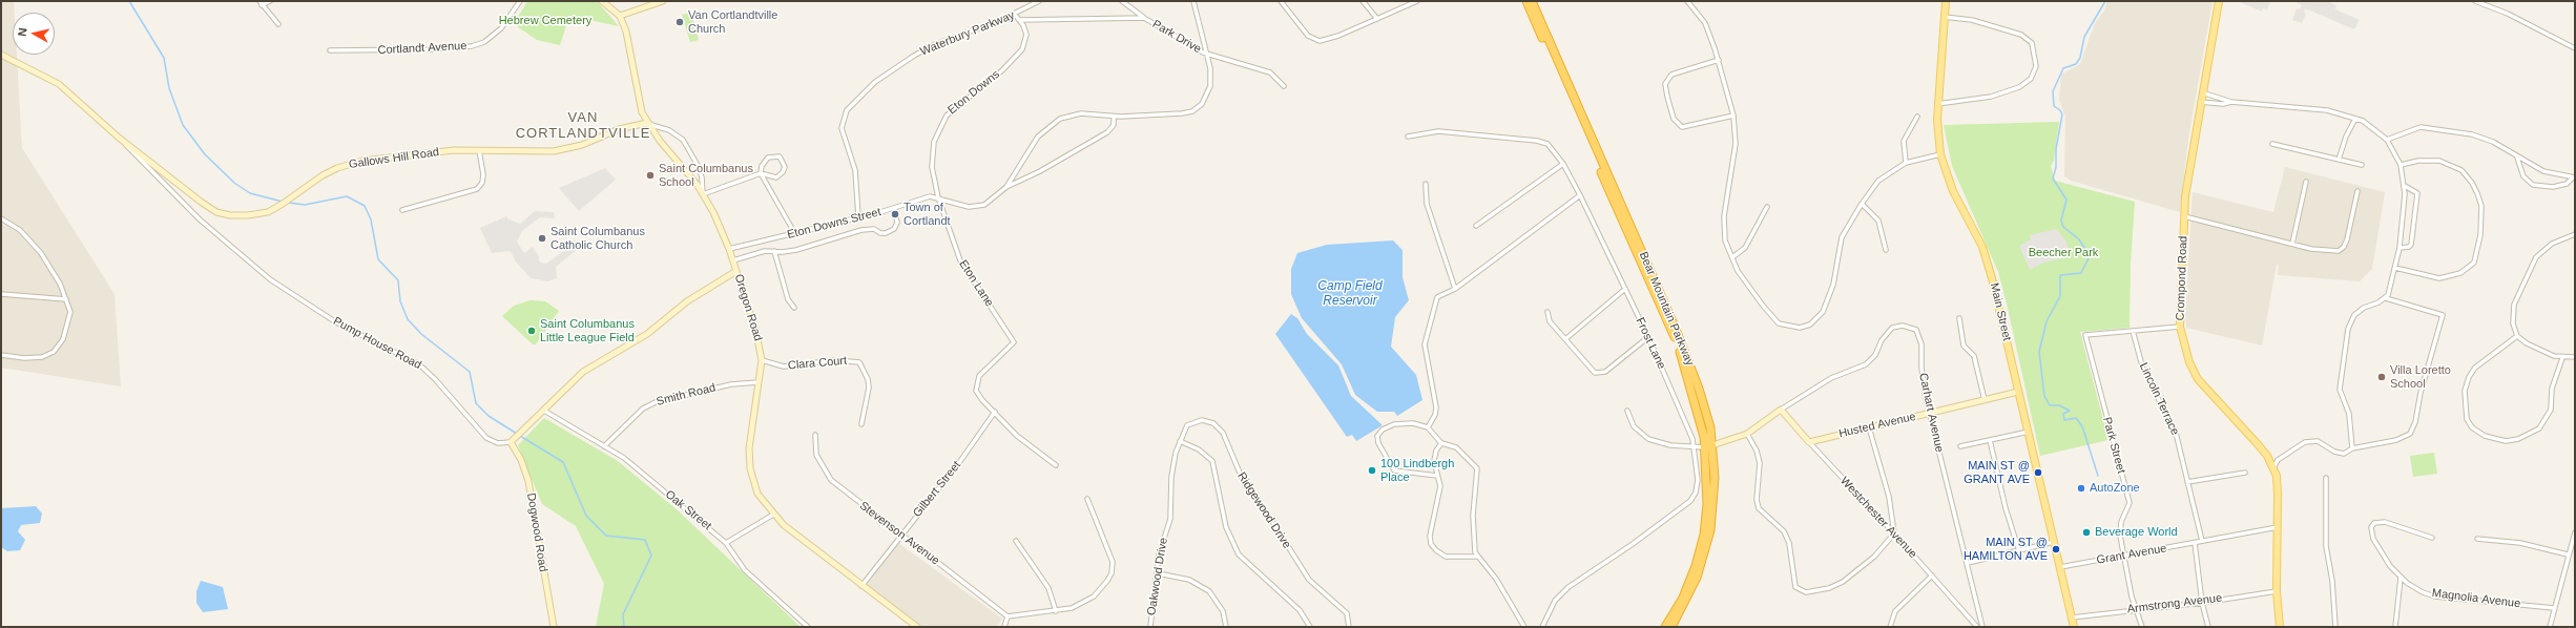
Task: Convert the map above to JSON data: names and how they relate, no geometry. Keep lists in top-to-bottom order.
{
  "streets": {
    "highway": ["Bear Mountain Parkway"],
    "main road": ["Crompond Road", "Main Street"],
    "street": [
      "Waterbury Parkway",
      "Park Drive",
      "Cortlandt Avenue",
      "Eton Downs",
      "Gallows Hill Road",
      "Eton Downs Street",
      "Eton Lane",
      "Oregon Road",
      "Pump House Road",
      "Frost Lane",
      "Clara Court",
      "Smith Road",
      "Lincoln Terrace",
      "Carhart Avenue",
      "Husted Avenue",
      "Park Street",
      "Gilbert Street",
      "Oak Street",
      "Ridgewood Drive",
      "Westchester Avenue",
      "Dogwood Road",
      "Stevenson Avenue",
      "Grant Avenue",
      "Oakwood Drive",
      "Magnolia Avenue",
      "Armstrong Avenue"
    ]
  },
  "crossings": [
    ["Waterbury Parkway", "Eton Downs Street"],
    ["Park Drive", "Eton Downs"],
    ["Eton Downs", "Eton Downs Street"],
    ["Eton Downs", "Eton Lane"],
    ["Gallows Hill Road", "Oregon Road"],
    ["Gallows Hill Road", "Pump House Road"],
    ["Eton Downs Street", "Eton Lane"],
    ["Eton Downs Street", "Oregon Road"],
    ["Crompond Road", "Grant Avenue"],
    ["Crompond Road", "Armstrong Avenue"],
    ["Eton Lane", "Gilbert Street"],
    ["Oregon Road", "Clara Court"],
    ["Oregon Road", "Smith Road"],
    ["Oregon Road", "Gilbert Street"],
    ["Bear Mountain Parkway", "Carhart Avenue"],
    ["Main Street", "Husted Avenue"],
    ["Main Street", "Grant Avenue"],
    ["Main Street", "Armstrong Avenue"],
    ["Pump House Road", "Dogwood Road"],
    ["Smith Road", "Oak Street"],
    ["Lincoln Terrace", "Park Street"],
    ["Lincoln Terrace", "Grant Avenue"],
    ["Carhart Avenue", "Husted Avenue"],
    ["Carhart Avenue", "Westchester Avenue"],
    ["Husted Avenue", "Westchester Avenue"],
    ["Park Street", "Grant Avenue"],
    ["Park Street", "Armstrong Avenue"],
    ["Gilbert Street", "Stevenson Avenue"],
    ["Ridgewood Drive", "Oakwood Drive"]
  ],
  "districts": ["VAN CORTLANDTVILLE"],
  "water": ["Camp Field Reservoir"],
  "parks": ["Hebrew Cemetery", "Beecher Park"],
  "places": [
    "Van Cortlandtville Church",
    "Saint Columbanus School",
    "Town of Cortlandt",
    "Saint Columbanus Catholic Church",
    "Saint Columbanus Little League Field",
    "Villa Loretto School",
    "100 Lindbergh Place",
    "MAIN ST @ GRANT AVE",
    "AutoZone",
    "Beverage World",
    "MAIN ST @ HAMILTON AVE"
  ],
  "north": "left"
}
